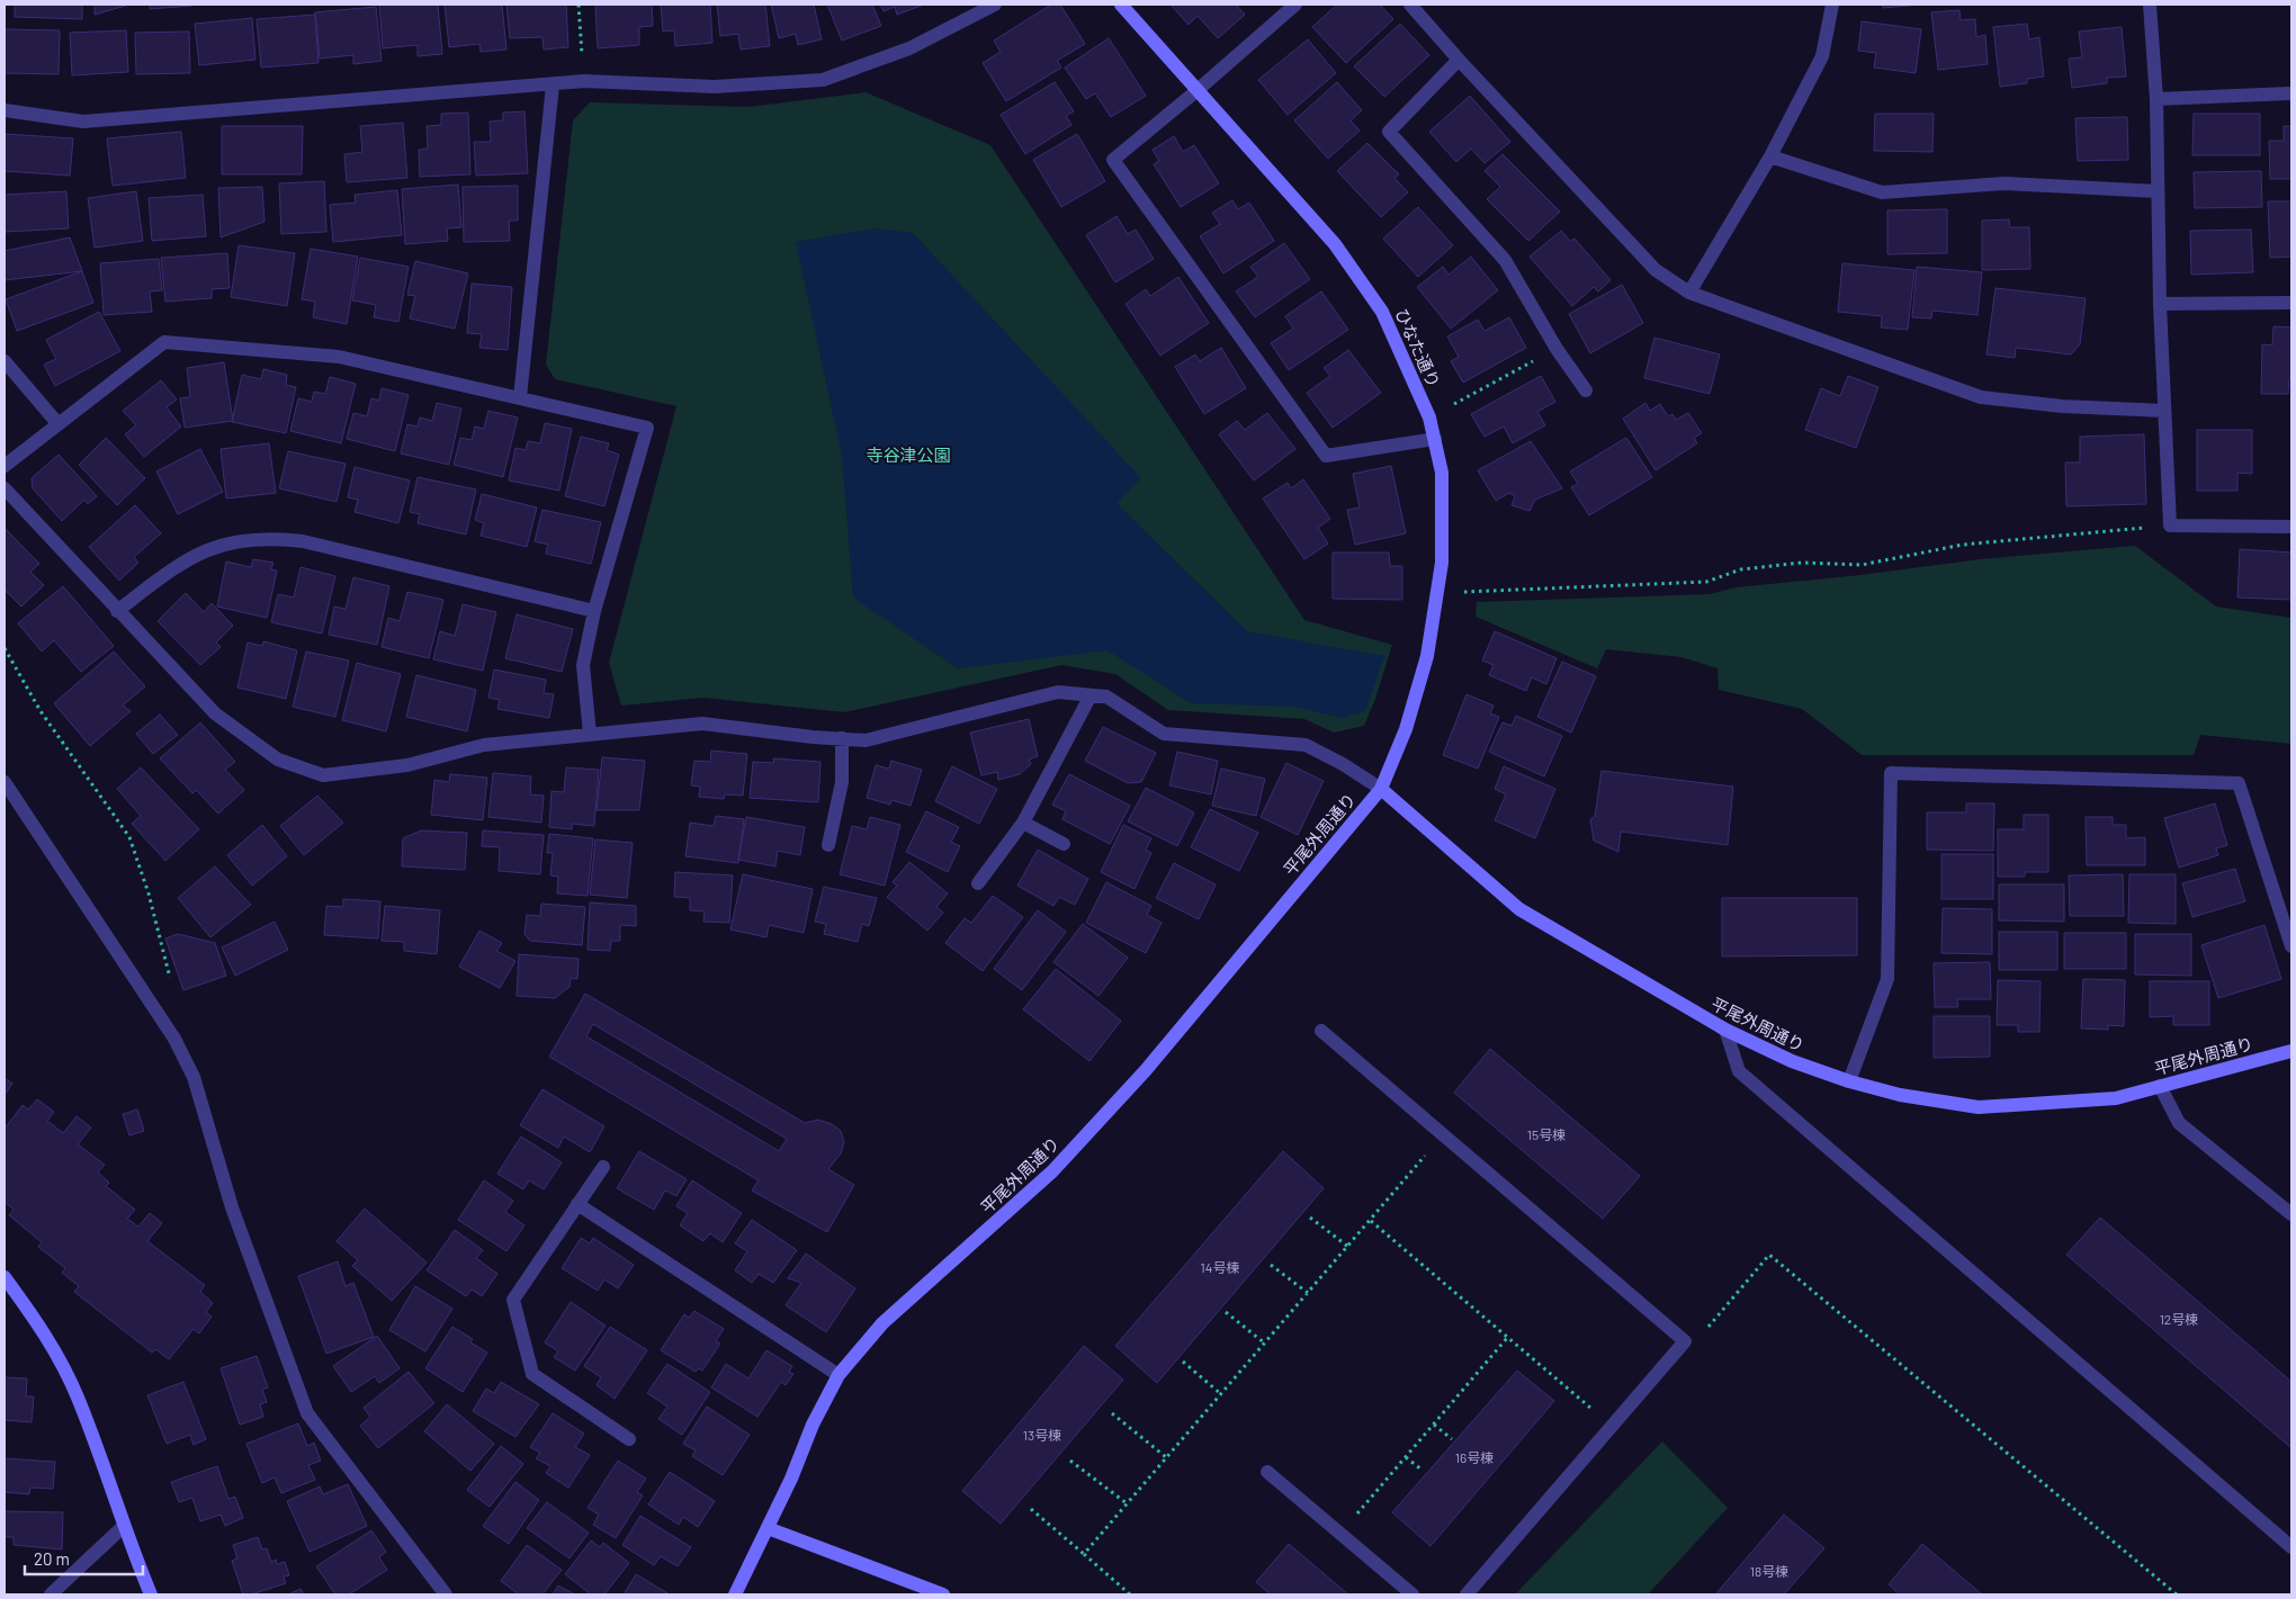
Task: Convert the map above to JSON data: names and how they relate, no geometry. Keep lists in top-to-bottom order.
{
  "streets": {
    "street": ["ひなた通り", "平尾外周通り"]
  },
  "crossings": [
    ["ひなた通り", "平尾外周通り"]
  ],
  "parks": ["寺谷津公園"],
  "house_numbers": [
    "15号棟",
    "14号棟",
    "12号棟",
    "13号棟",
    "16号棟",
    "18号棟"
  ],
  "scale_bar": "20 m"
}
